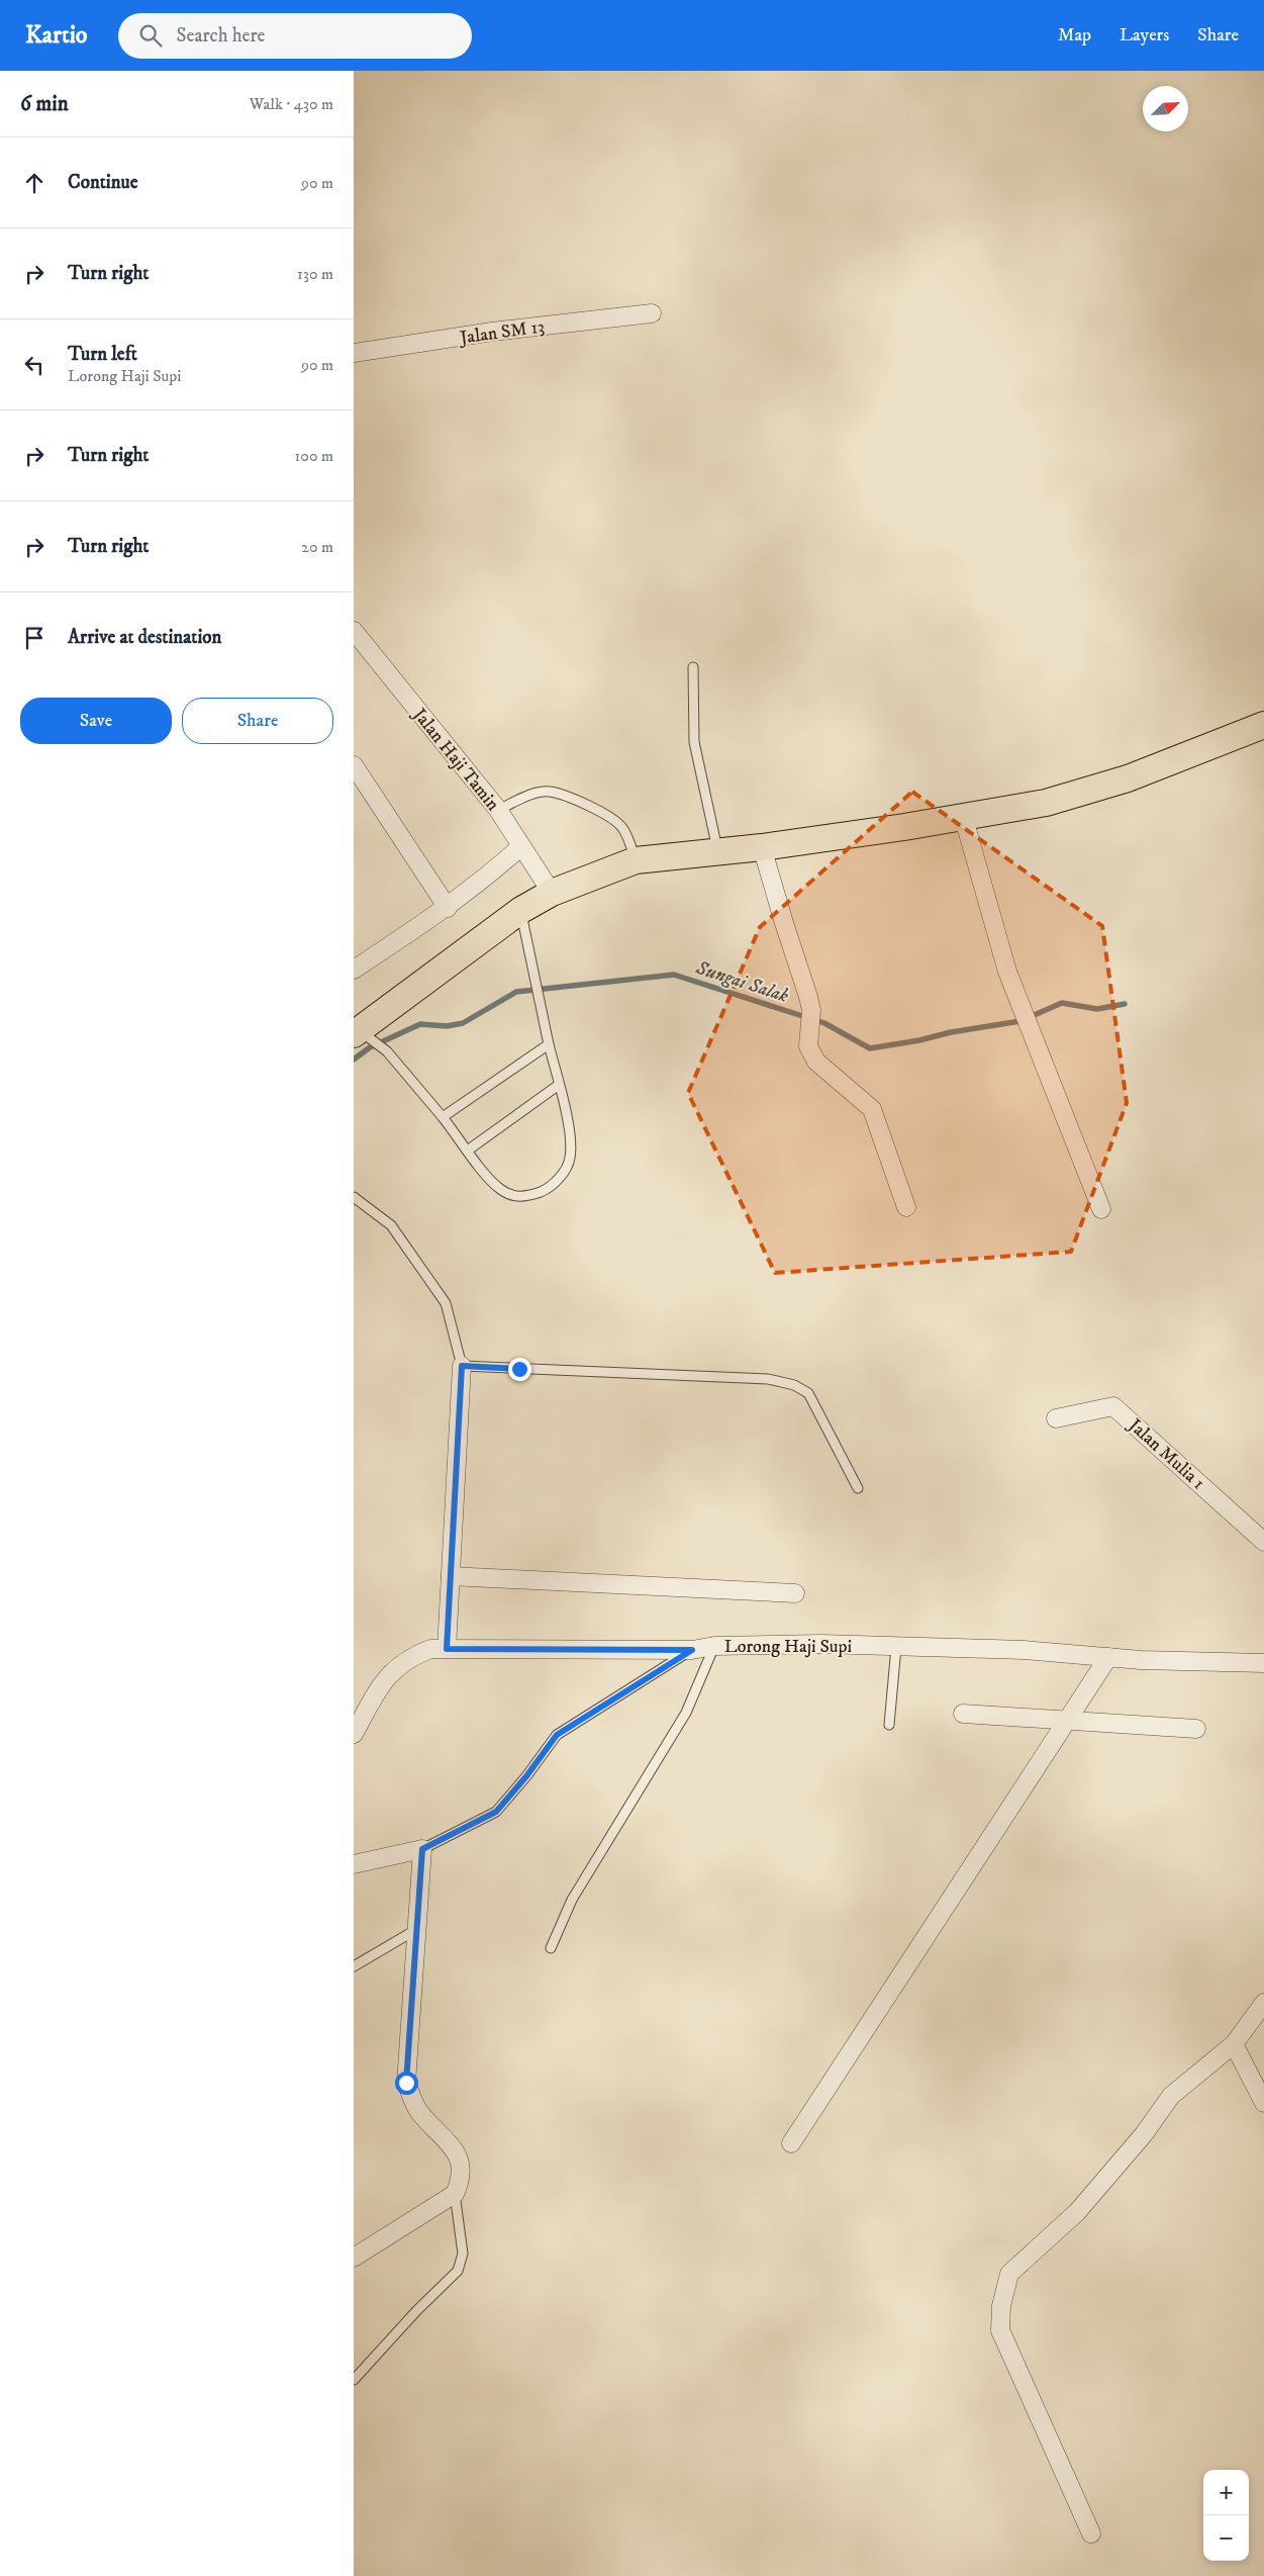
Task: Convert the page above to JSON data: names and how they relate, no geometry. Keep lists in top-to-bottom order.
{
  "streets": {
    "street": [
      "Jalan SM 13",
      "Jalan Haji Tamin",
      "Jalan Mulia 1",
      "Lorong Haji Supi"
    ]
  },
  "water": ["Sungai Salak"],
  "north": "top right",
  "page": {
    "header": "Kartio",
    "search": "Search here",
    "nav": ["Map", "Layers", "Share"],
    "heading": ["6 min", "Walk · 430 m"],
    "list": [
      ["Continue", "90 m"],
      ["Turn right", "130 m"],
      ["Turn left", "Lorong Haji Supi", "90 m"],
      ["Turn right", "100 m"],
      ["Turn right", "20 m"],
      "Arrive at destination"
    ],
    "buttons": ["Save", "Share"],
    "map_buttons": ["+", "−"]
  }
}
